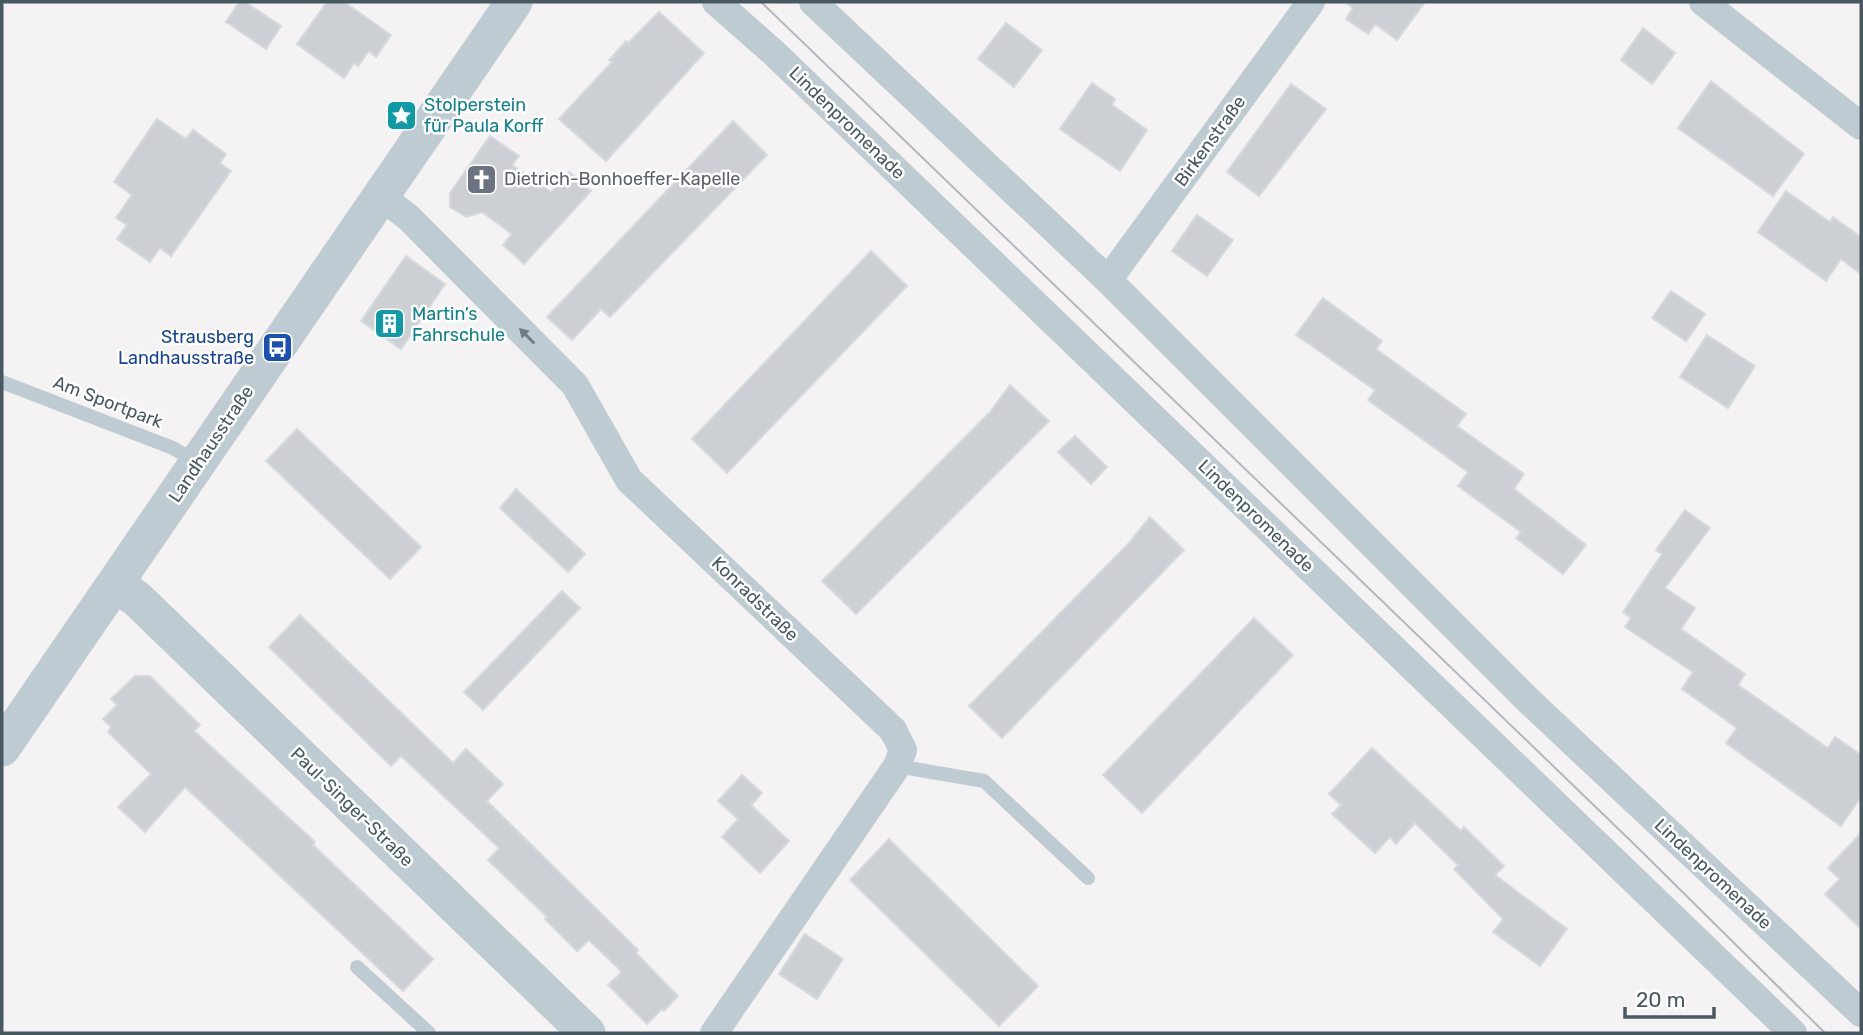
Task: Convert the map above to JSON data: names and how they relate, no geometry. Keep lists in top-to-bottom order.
{
  "streets": {
    "street": [
      "Lindenpromenade",
      "Birkenstraße",
      "Landhausstraße",
      "Konradstraße",
      "Paul-Singer-Straße"
    ],
    "lane": ["Am Sportpark"]
  },
  "crossings": [
    ["Lindenpromenade", "Birkenstraße"],
    ["Am Sportpark", "Landhausstraße"],
    ["Landhausstraße", "Konradstraße"],
    ["Landhausstraße", "Paul-Singer-Straße"]
  ],
  "one_way": ["Konradstraße"],
  "places": {
    "place": ["Stolperstein für Paula Korff"],
    "church": ["Dietrich-Bonhoeffer-Kapelle"],
    "building": ["Martin’s Fahrschule"],
    "bus stop": ["Strausberg Landhausstraße"]
  },
  "scale_bar": "20 m"
}
